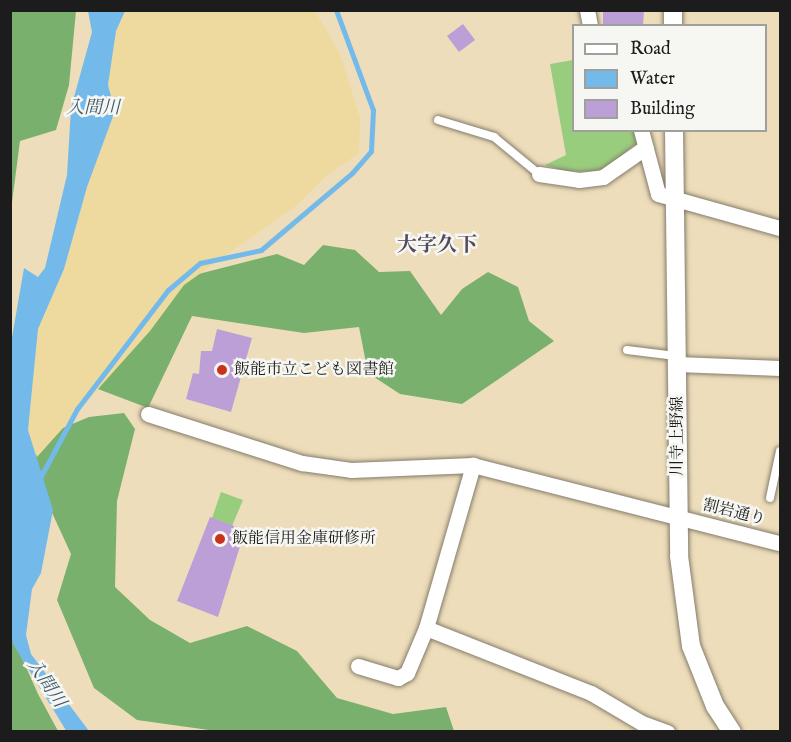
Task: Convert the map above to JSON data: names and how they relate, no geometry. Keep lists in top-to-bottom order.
{
  "streets": {
    "street": ["川寺上野線", "割岩通り"]
  },
  "crossings": [
    ["川寺上野線", "割岩通り"]
  ],
  "districts": ["大字久下"],
  "water": ["入間川"],
  "places": ["飯能市立こども図書館", "飯能信用金庫研修所"],
  "legend": ["Road", "Water", "Building"]
}
